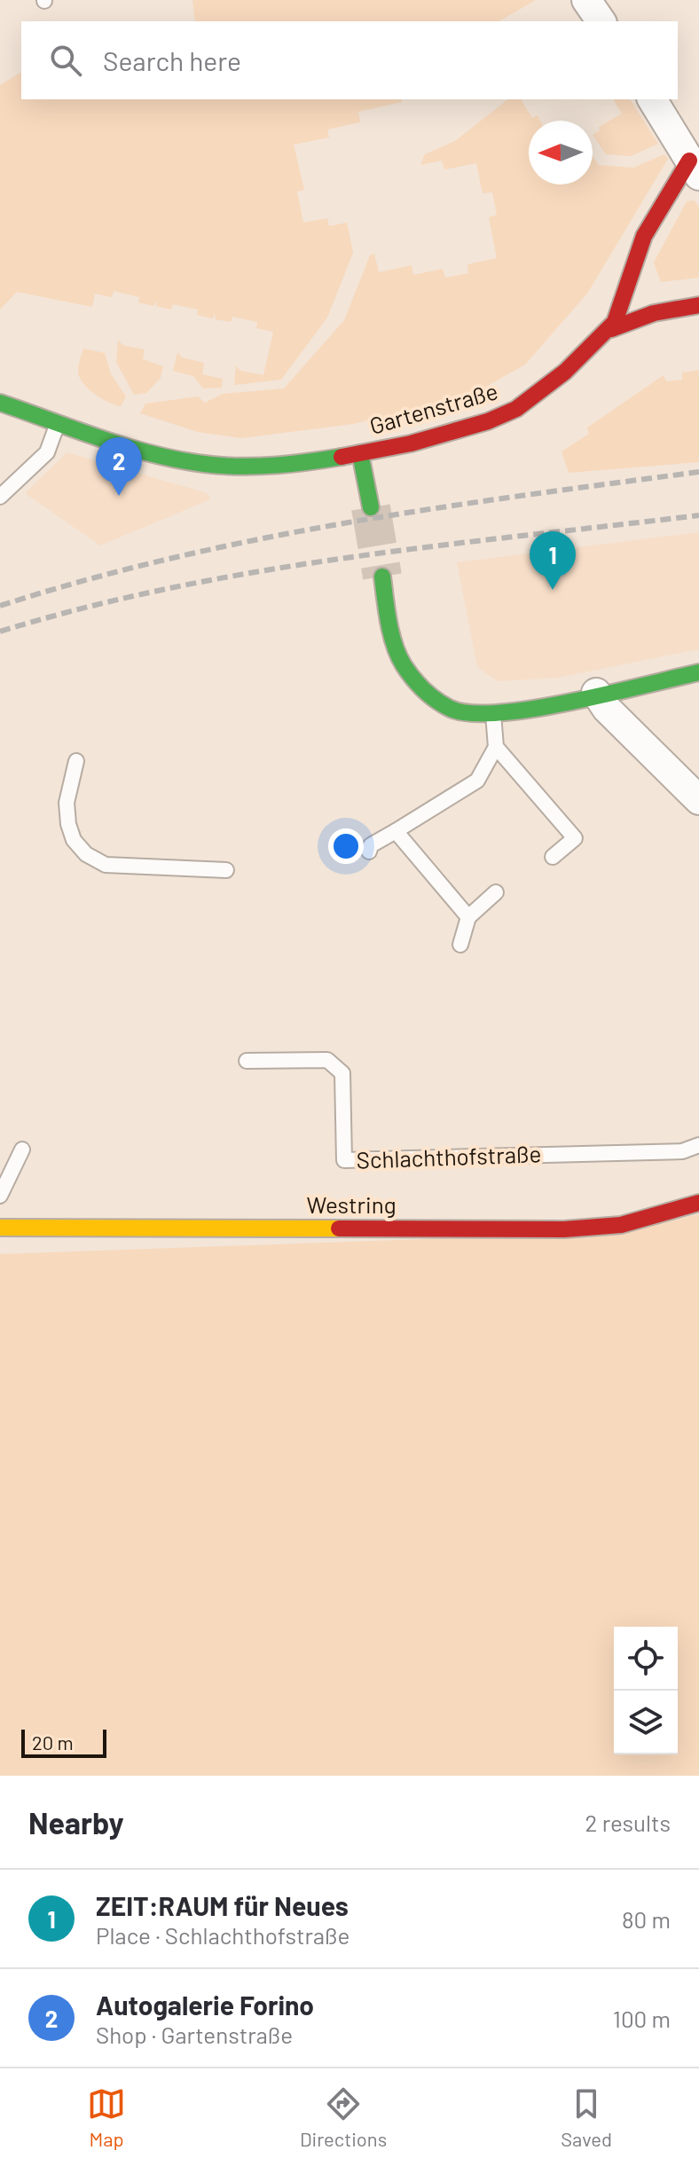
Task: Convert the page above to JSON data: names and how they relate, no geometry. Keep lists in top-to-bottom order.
{
  "streets": {
    "street": ["Gartenstraße", "Westring"],
    "lane": ["Schlachthofstraße"]
  },
  "scale_bar": "20 m",
  "north": "left",
  "page": {
    "search": "Search here",
    "pins": ["2", "1"],
    "scale": "20 m",
    "heading": ["Nearby", "2 results"],
    "list": [
      {
        "mark": "1",
        "name": "ZEIT:RAUM für Neues",
        "note": "Place · Schlachthofstraße",
        "value": "80 m"
      },
      {
        "mark": "2",
        "name": "Autogalerie Forino",
        "note": "Shop · Gartenstraße",
        "value": "100 m"
      }
    ],
    "nav": ["Map", "Directions", "Saved"]
  }
}
